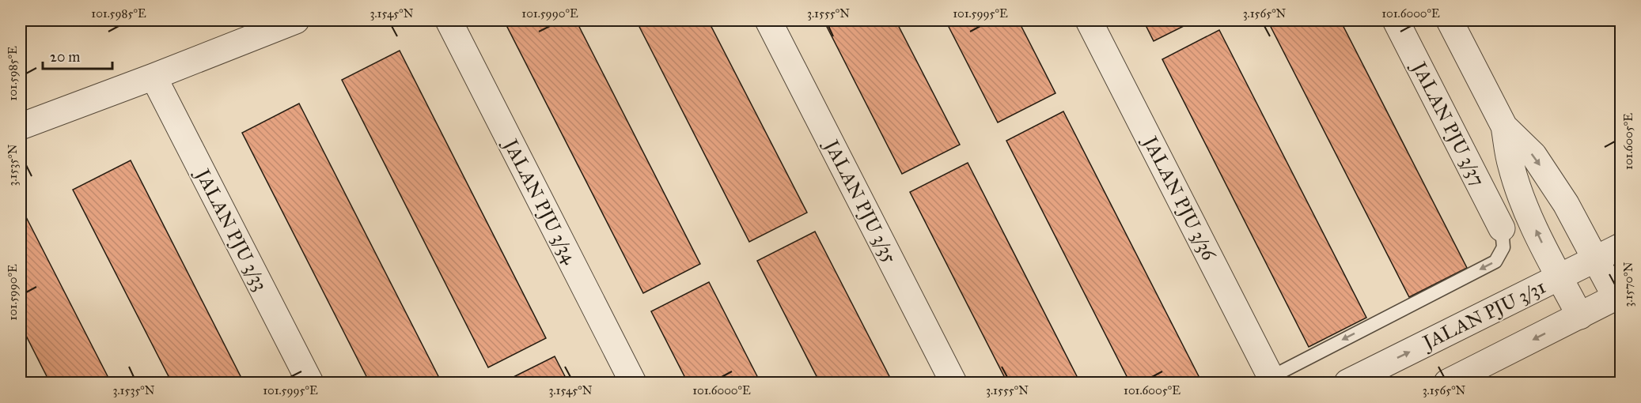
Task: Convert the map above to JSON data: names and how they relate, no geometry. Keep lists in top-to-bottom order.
{
  "streets": {
    "street": [
      "JALAN PJU 3/37",
      "JALAN PJU 3/36",
      "JALAN PJU 3/34",
      "JALAN PJU 3/35",
      "JALAN PJU 3/33",
      "JALAN PJU 3/31"
    ]
  },
  "scale_bar": "20 m",
  "coordinates": [
    "101.5985°E",
    "3.1545°N",
    "101.5990°E",
    "3.1555°N",
    "101.5995°E",
    "3.1565°N",
    "101.6000°E",
    "101.6005°E",
    "3.1535°N",
    "3.1570°N"
  ]
}
